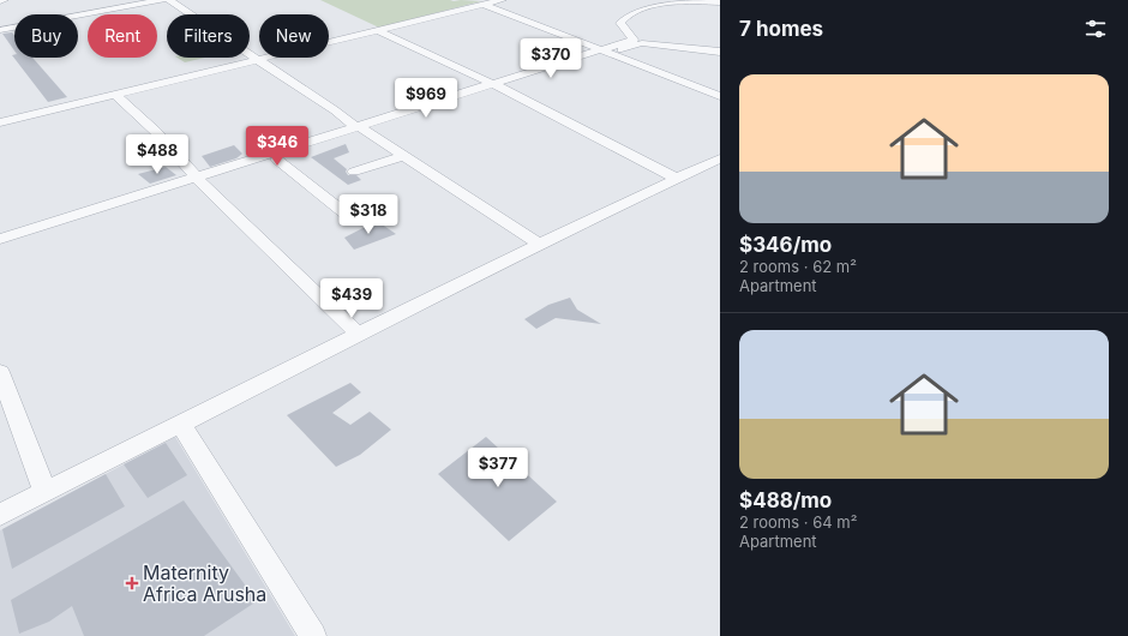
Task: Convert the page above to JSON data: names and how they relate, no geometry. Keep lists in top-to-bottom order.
{
  "places": {
    "health": ["Maternity Africa Arusha"]
  },
  "page": {
    "heading": "7 homes",
    "chip": [
      "Buy",
      "Rent",
      "Filters",
      "New"
    ],
    "price": [
      "$370",
      "$969",
      "$346",
      "$488",
      "$318",
      "$439",
      "$377"
    ],
    "list": [
      {
        "name": "$346/mo",
        "note": "2 rooms · 62 m² · Apartment"
      },
      {
        "name": "$488/mo",
        "note": "2 rooms · 64 m² · Apartment"
      }
    ]
  }
}
